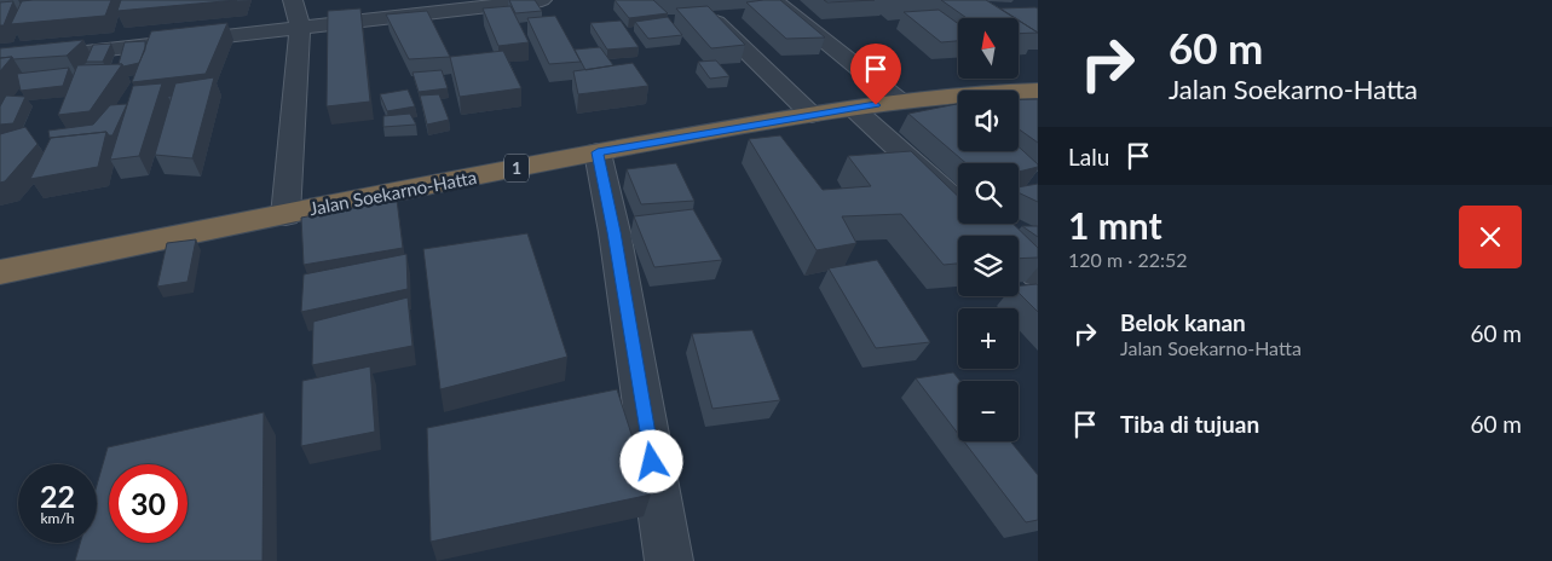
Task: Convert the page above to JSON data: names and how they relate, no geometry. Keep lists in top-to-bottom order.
{
  "streets": {
    "highway": ["1", "Jalan Soekarno-Hatta"]
  },
  "north": "top",
  "page": {
    "turn": ["60 m", "Jalan Soekarno-Hatta"],
    "map_buttons": ["+", "−"],
    "then": "Lalu",
    "heading": ["1 mnt", "120 m · 22:52"],
    "list": [
      {
        "name": "Belok kanan",
        "note": "Jalan Soekarno-Hatta",
        "value": "60 m"
      },
      {
        "name": "Tiba di tujuan",
        "value": "60 m"
      }
    ],
    "speed": "22 km/h",
    "limit": "30"
  }
}
